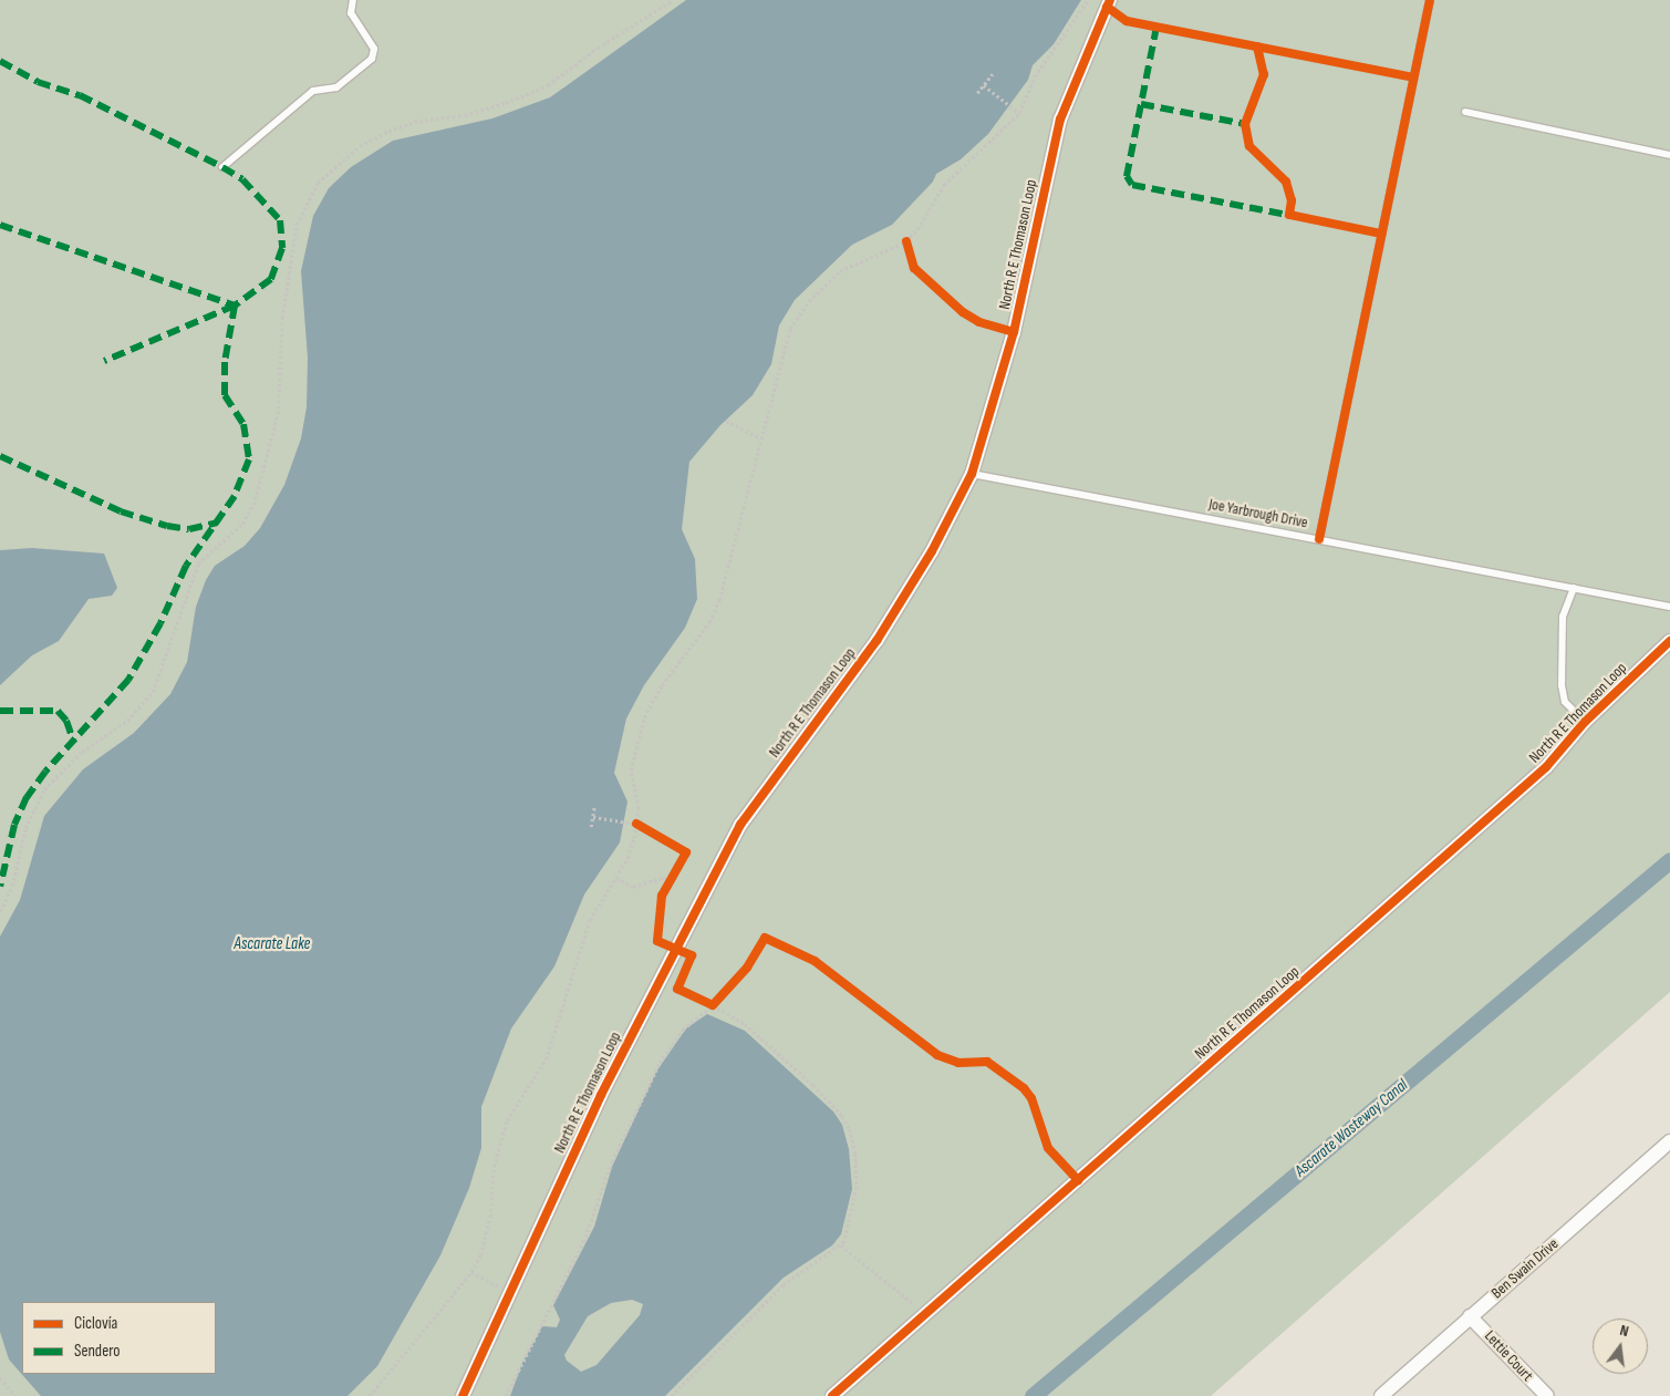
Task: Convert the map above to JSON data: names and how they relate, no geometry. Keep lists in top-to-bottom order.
{
  "streets": {
    "street": ["North R E Thomason Loop", "Ben Swain Drive", "Lettie Court"],
    "lane": ["Joe Yarbrough Drive"]
  },
  "crossings": [
    ["North R E Thomason Loop", "Joe Yarbrough Drive"],
    ["Ben Swain Drive", "Lettie Court"]
  ],
  "water": ["Ascarate Lake", "Ascarate Wasteway Canal"],
  "legend": ["Ciclovía", "Sendero"],
  "north": "top"
}
